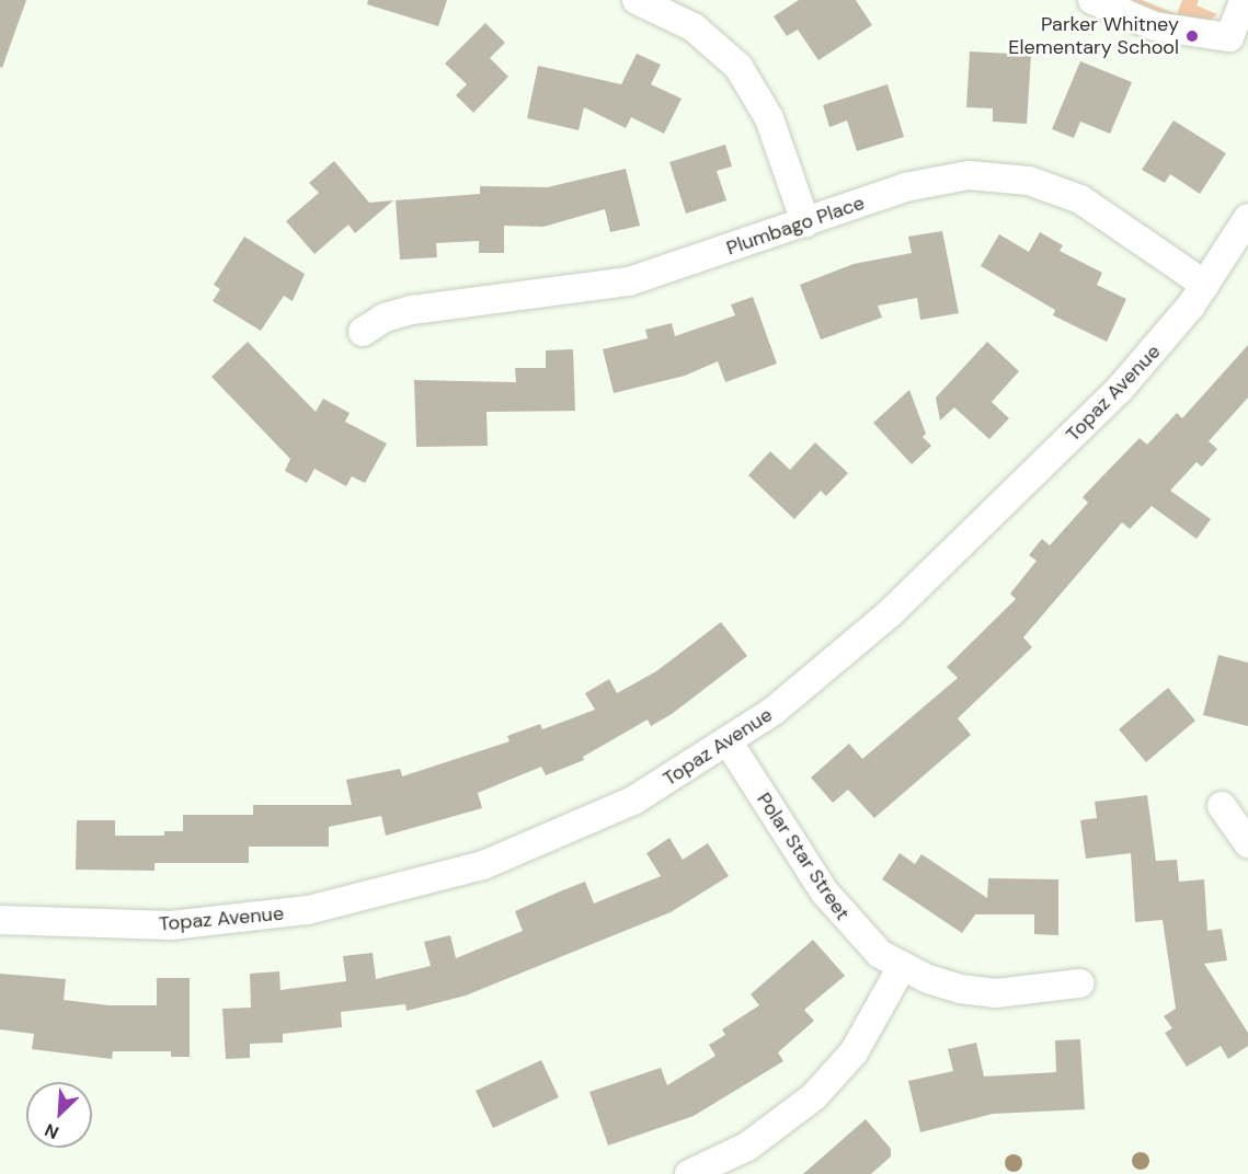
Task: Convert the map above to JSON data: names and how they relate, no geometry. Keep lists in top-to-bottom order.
{
  "streets": {
    "street": ["Plumbago Place", "Topaz Avenue", "Polar Star Street"]
  },
  "crossings": [
    ["Plumbago Place", "Topaz Avenue"],
    ["Topaz Avenue", "Polar Star Street"]
  ],
  "places": ["Parker Whitney Elementary School"],
  "north": "bottom left"
}
